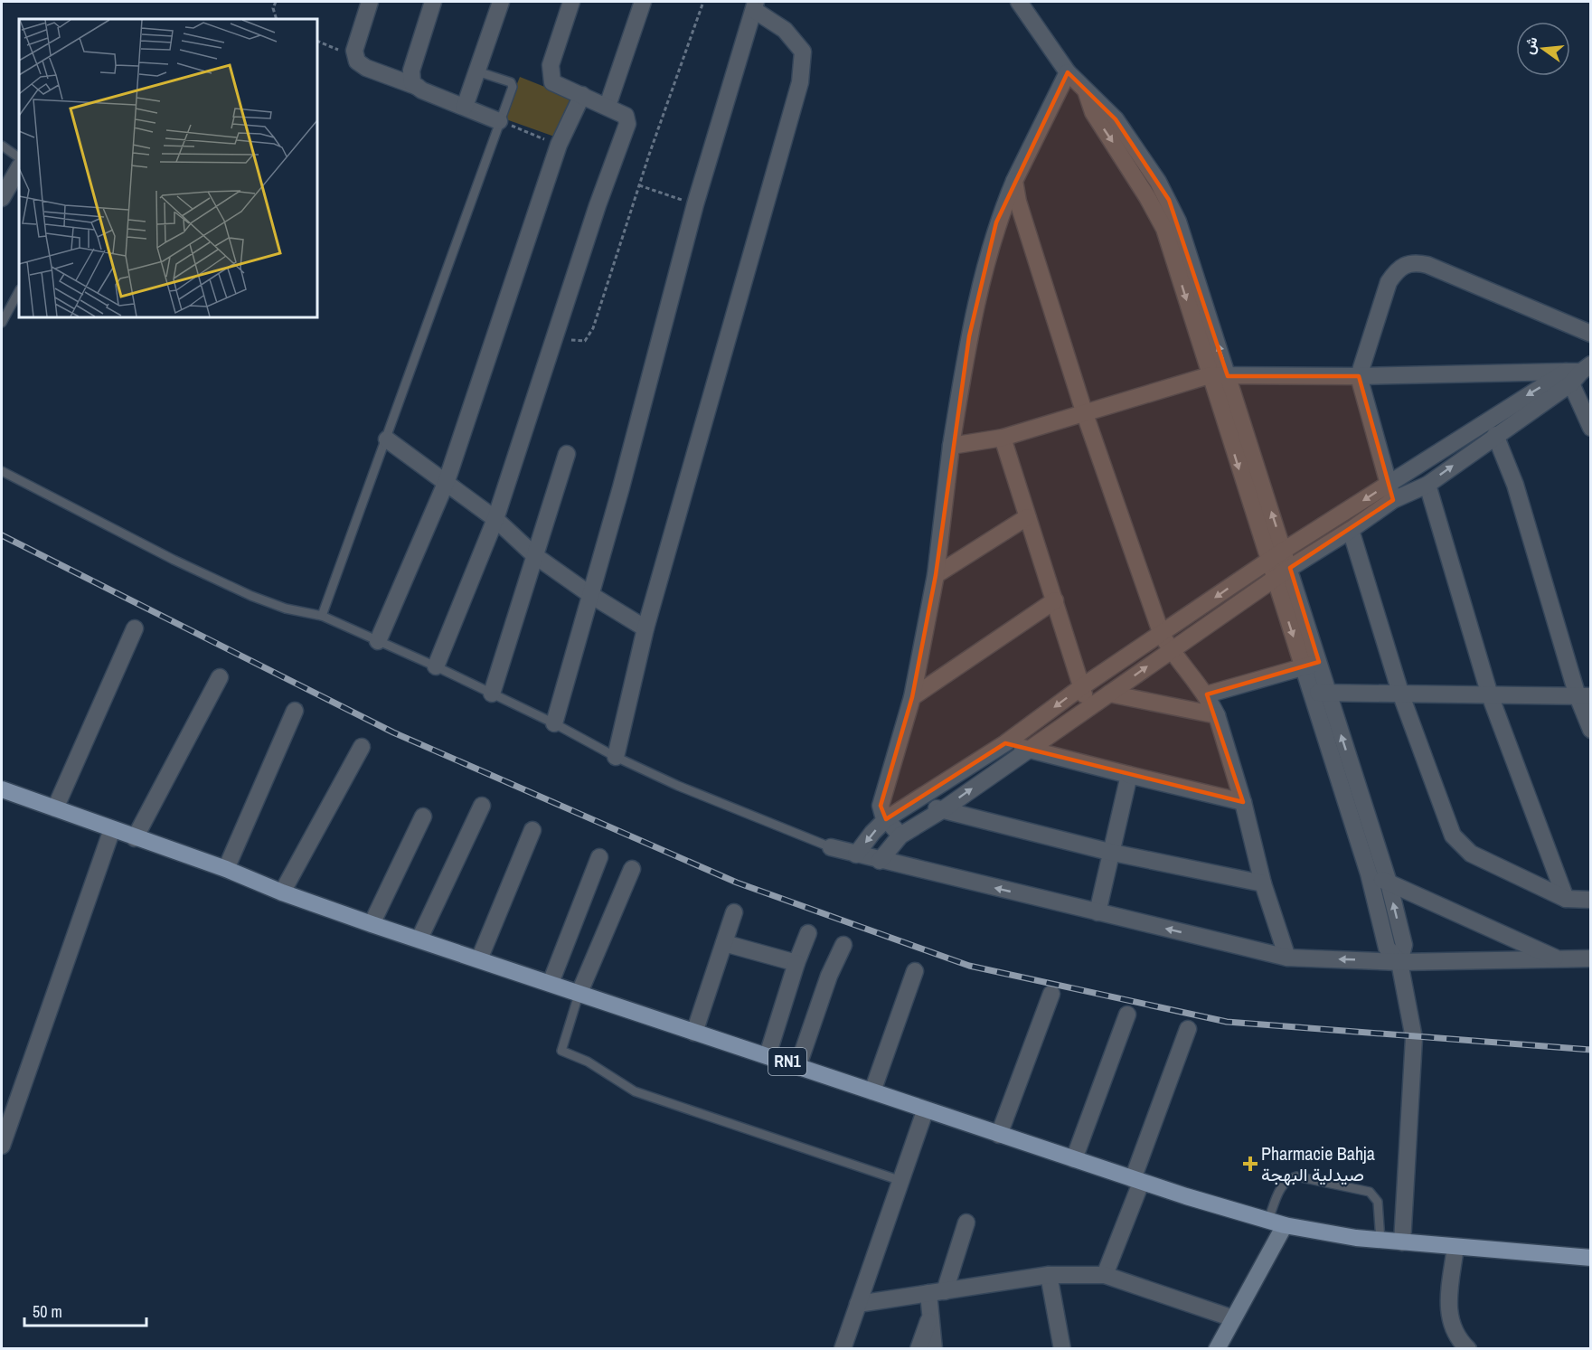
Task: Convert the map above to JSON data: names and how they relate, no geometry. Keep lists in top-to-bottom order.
{
  "streets": {
    "main road": ["RN1"]
  },
  "places": {
    "health": ["Pharmacie Bahja صيدلية البهجة"]
  },
  "scale_bar": "50 m",
  "north": "left"
}
